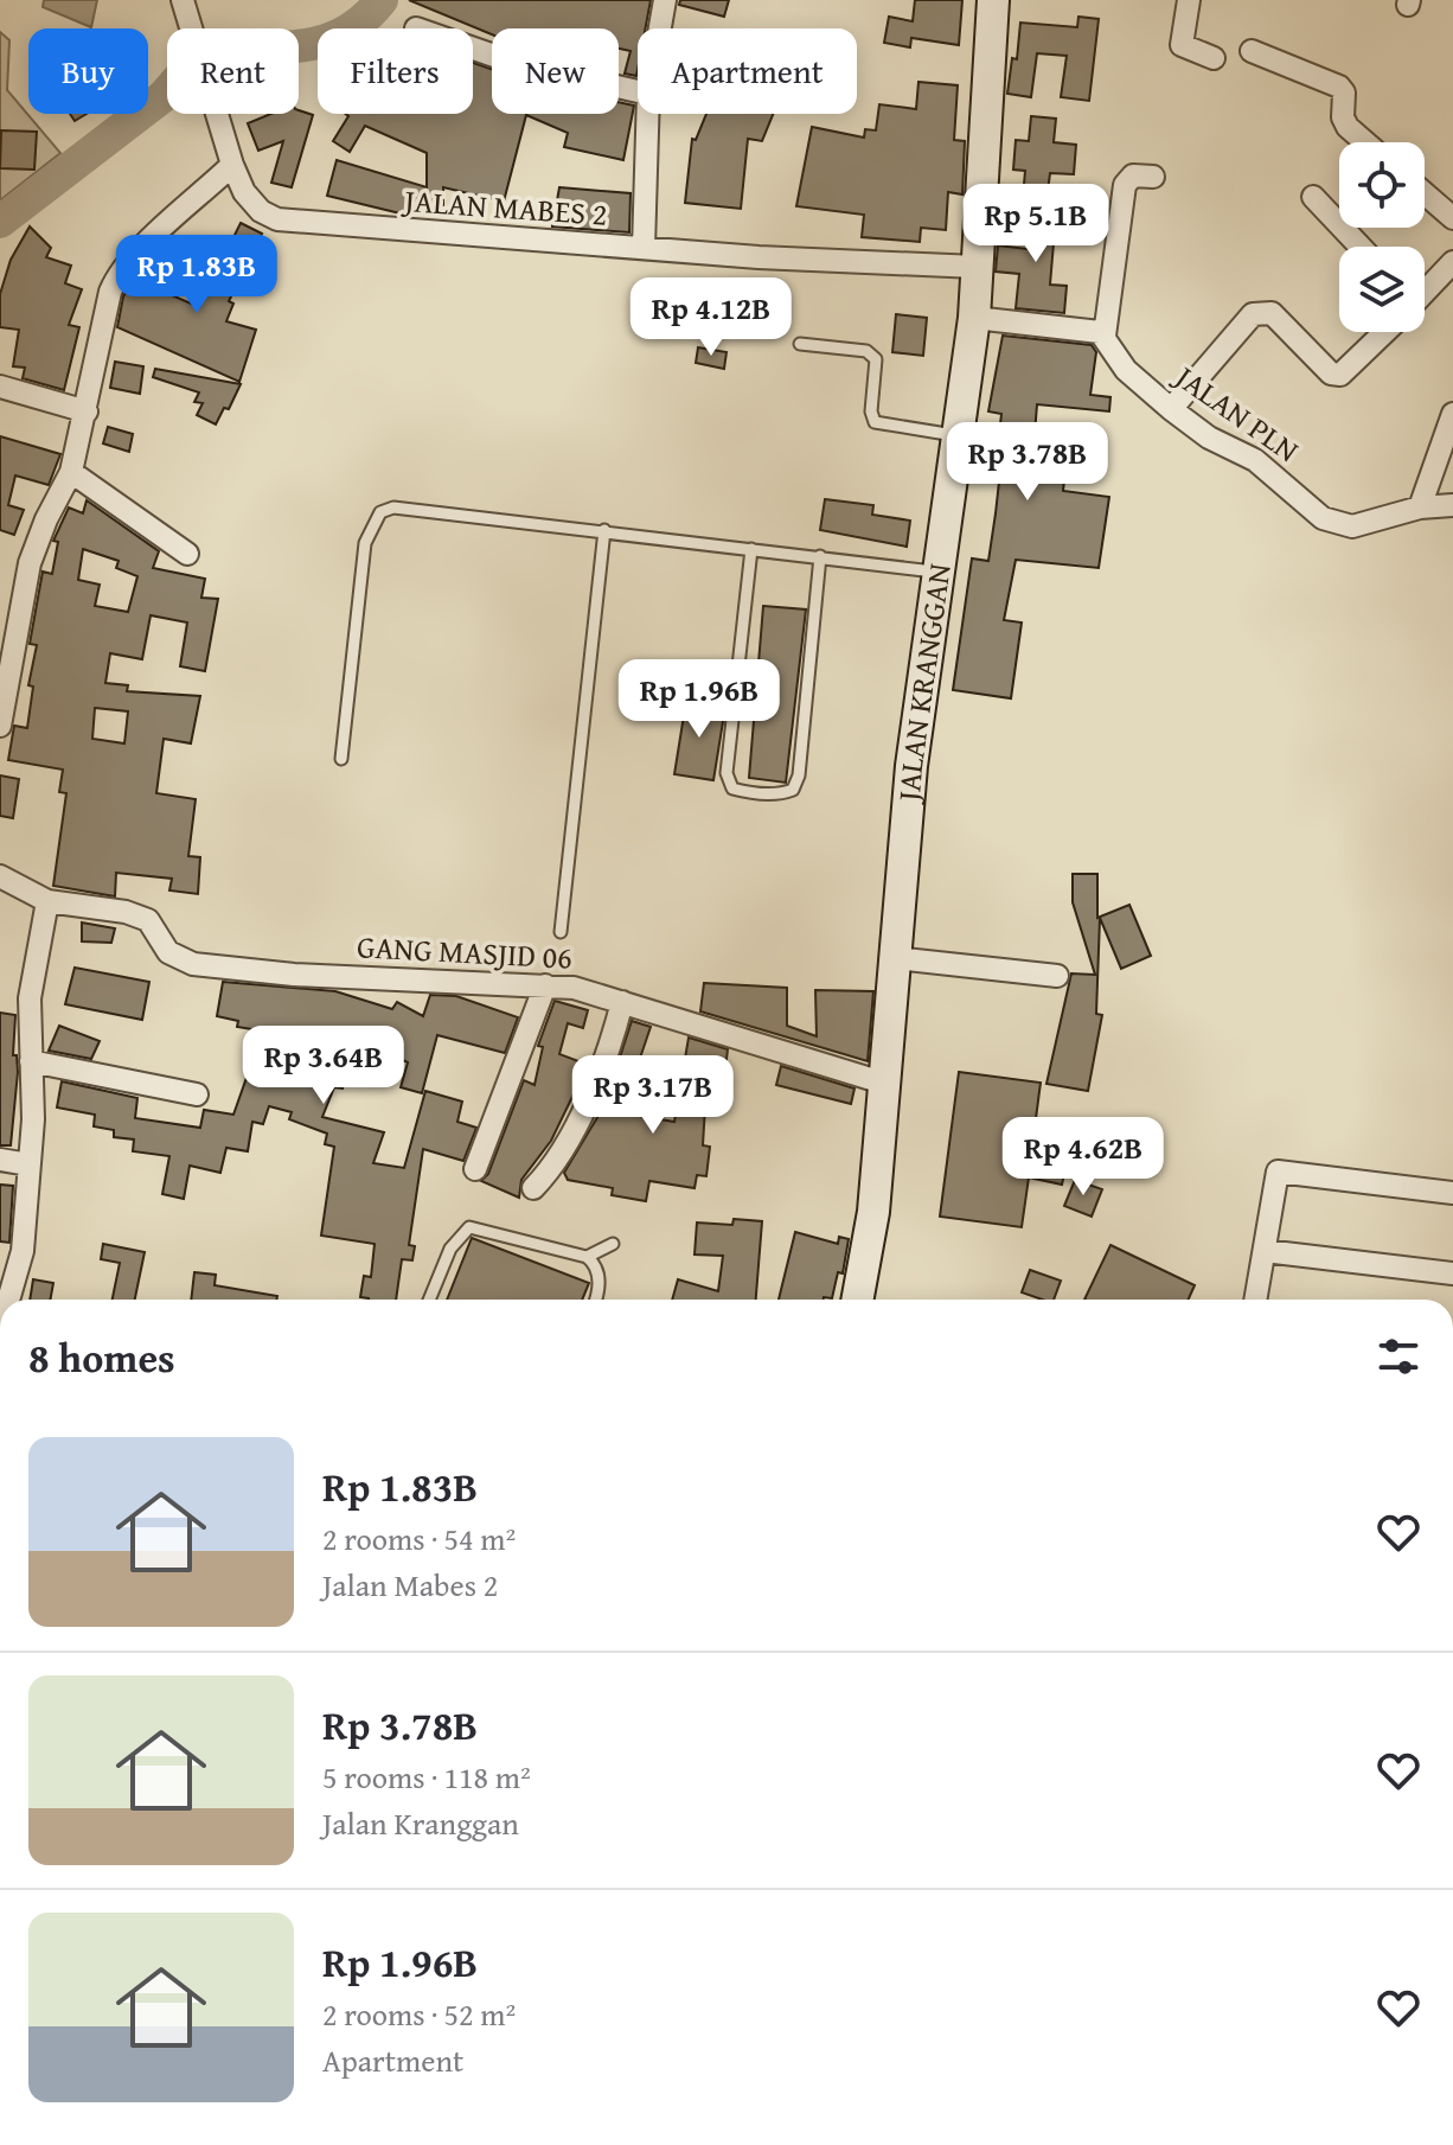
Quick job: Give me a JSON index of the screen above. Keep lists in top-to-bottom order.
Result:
{
  "streets": {
    "main road": ["JALAN KRANGGAN"],
    "street": ["JALAN MABES 2", "JALAN PLN", "GANG MASJID 06"]
  },
  "crossings": [
    ["JALAN MABES 2", "JALAN KRANGGAN"],
    ["JALAN KRANGGAN", "GANG MASJID 06"]
  ],
  "page": {
    "chip": [
      "Buy",
      "Rent",
      "Filters",
      "New",
      "Apartment"
    ],
    "price": [
      "Rp 5.1B",
      "Rp 1.83B",
      "Rp 4.12B",
      "Rp 3.78B",
      "Rp 1.96B",
      "Rp 3.64B",
      "Rp 3.17B",
      "Rp 4.62B"
    ],
    "heading": "8 homes",
    "list": [
      {
        "name": "Rp 1.83B",
        "note": "2 rooms · 54 m² · Jalan Mabes 2"
      },
      {
        "name": "Rp 3.78B",
        "note": "5 rooms · 118 m² · Jalan Kranggan"
      },
      {
        "name": "Rp 1.96B",
        "note": "2 rooms · 52 m² · Apartment"
      }
    ]
  }
}
